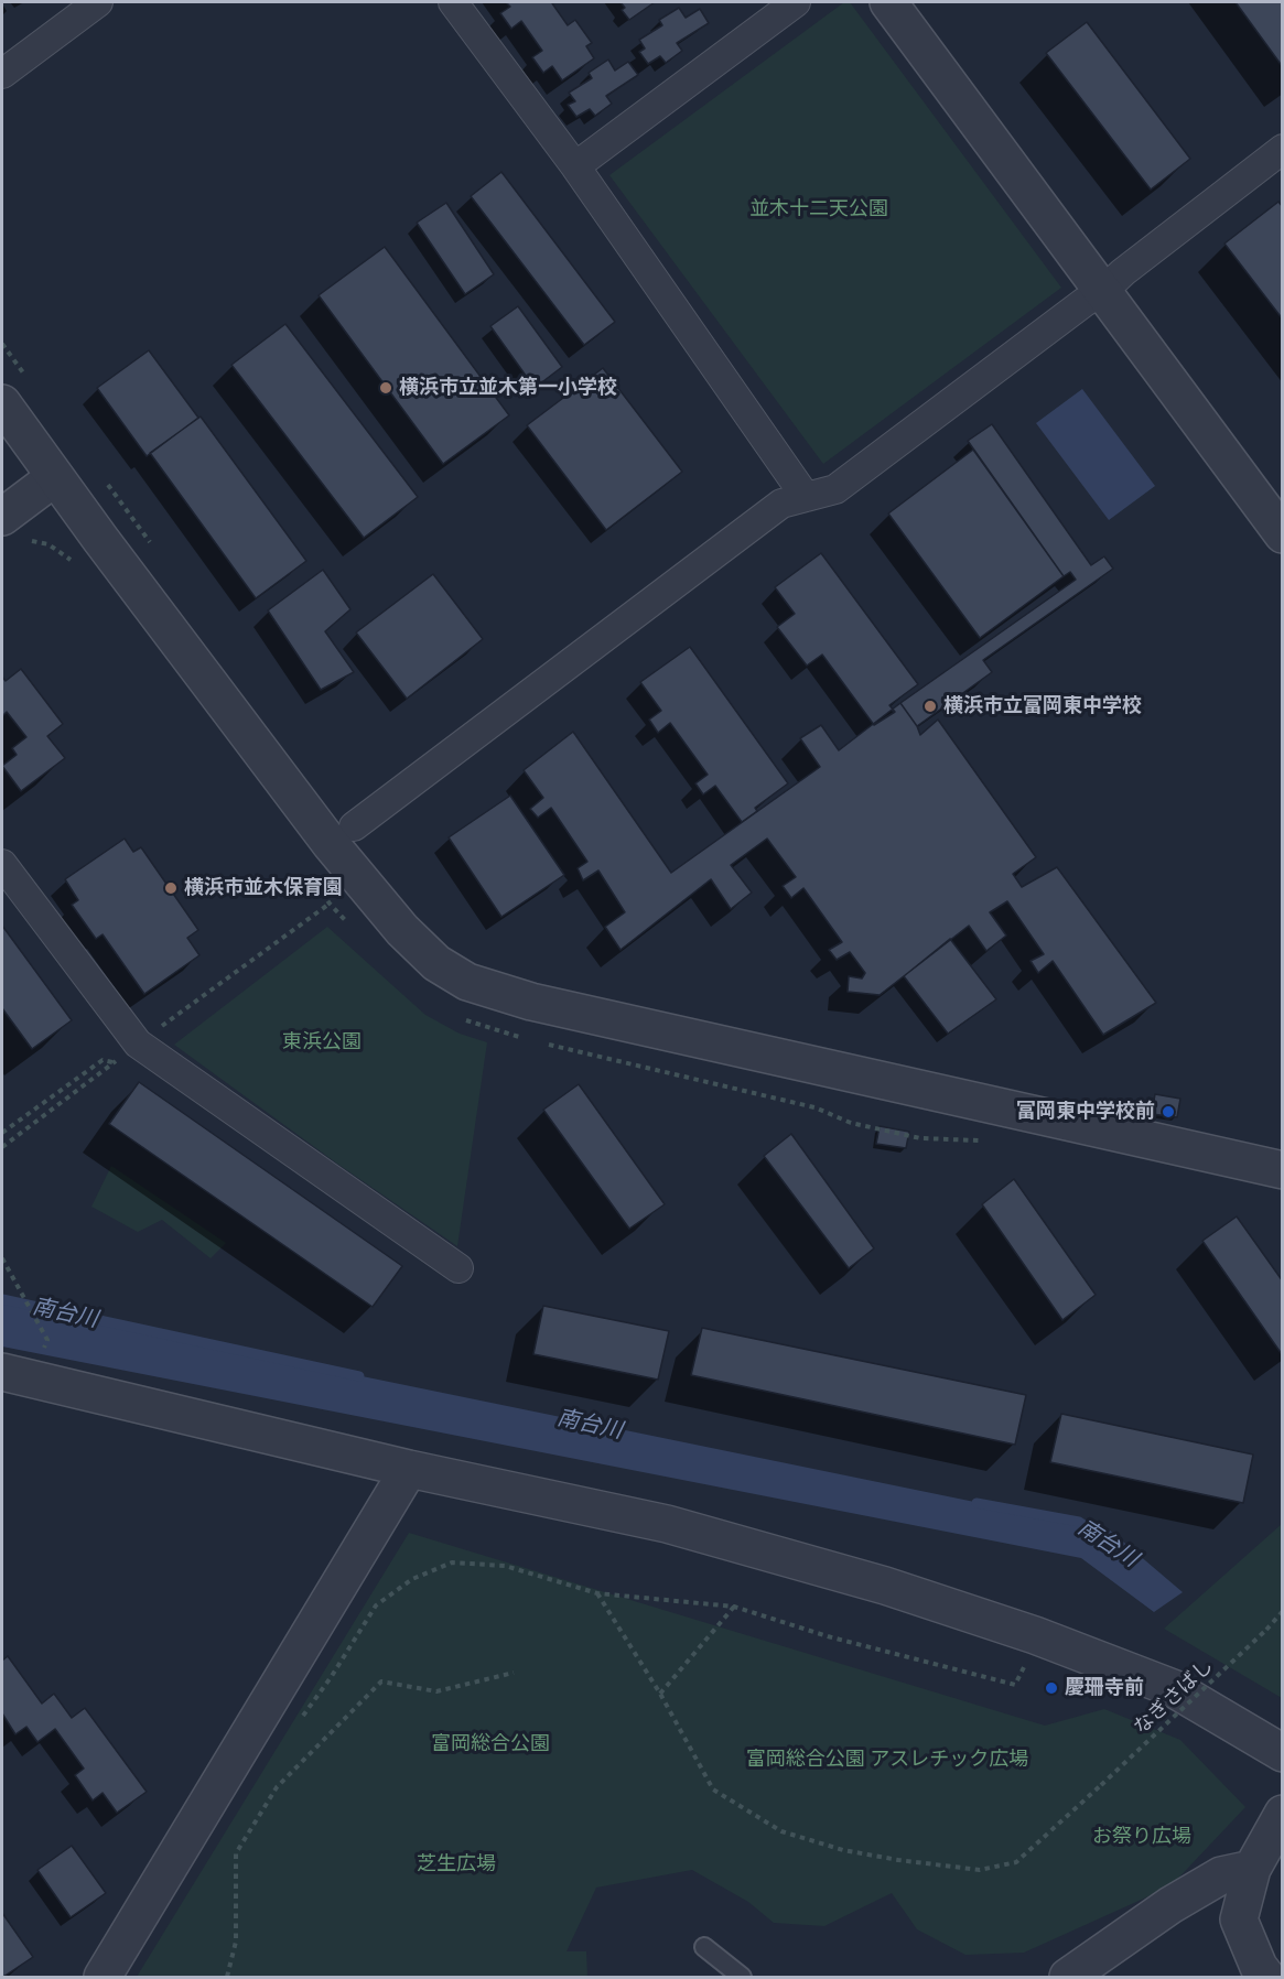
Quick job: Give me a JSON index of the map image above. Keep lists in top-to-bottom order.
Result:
{
  "streets": {
    "path": ["なぎさばし"]
  },
  "water": ["南台川"],
  "parks": [
    "並木十二天公園",
    "東浜公園",
    "富岡総合公園",
    "富岡総合公園 アスレチック広場",
    "お祭り広場",
    "芝生広場"
  ],
  "places": [
    "横浜市立並木第一小学校",
    "横浜市立富岡東中学校",
    "横浜市並木保育園",
    "富岡東中学校前",
    "慶珊寺前"
  ]
}
